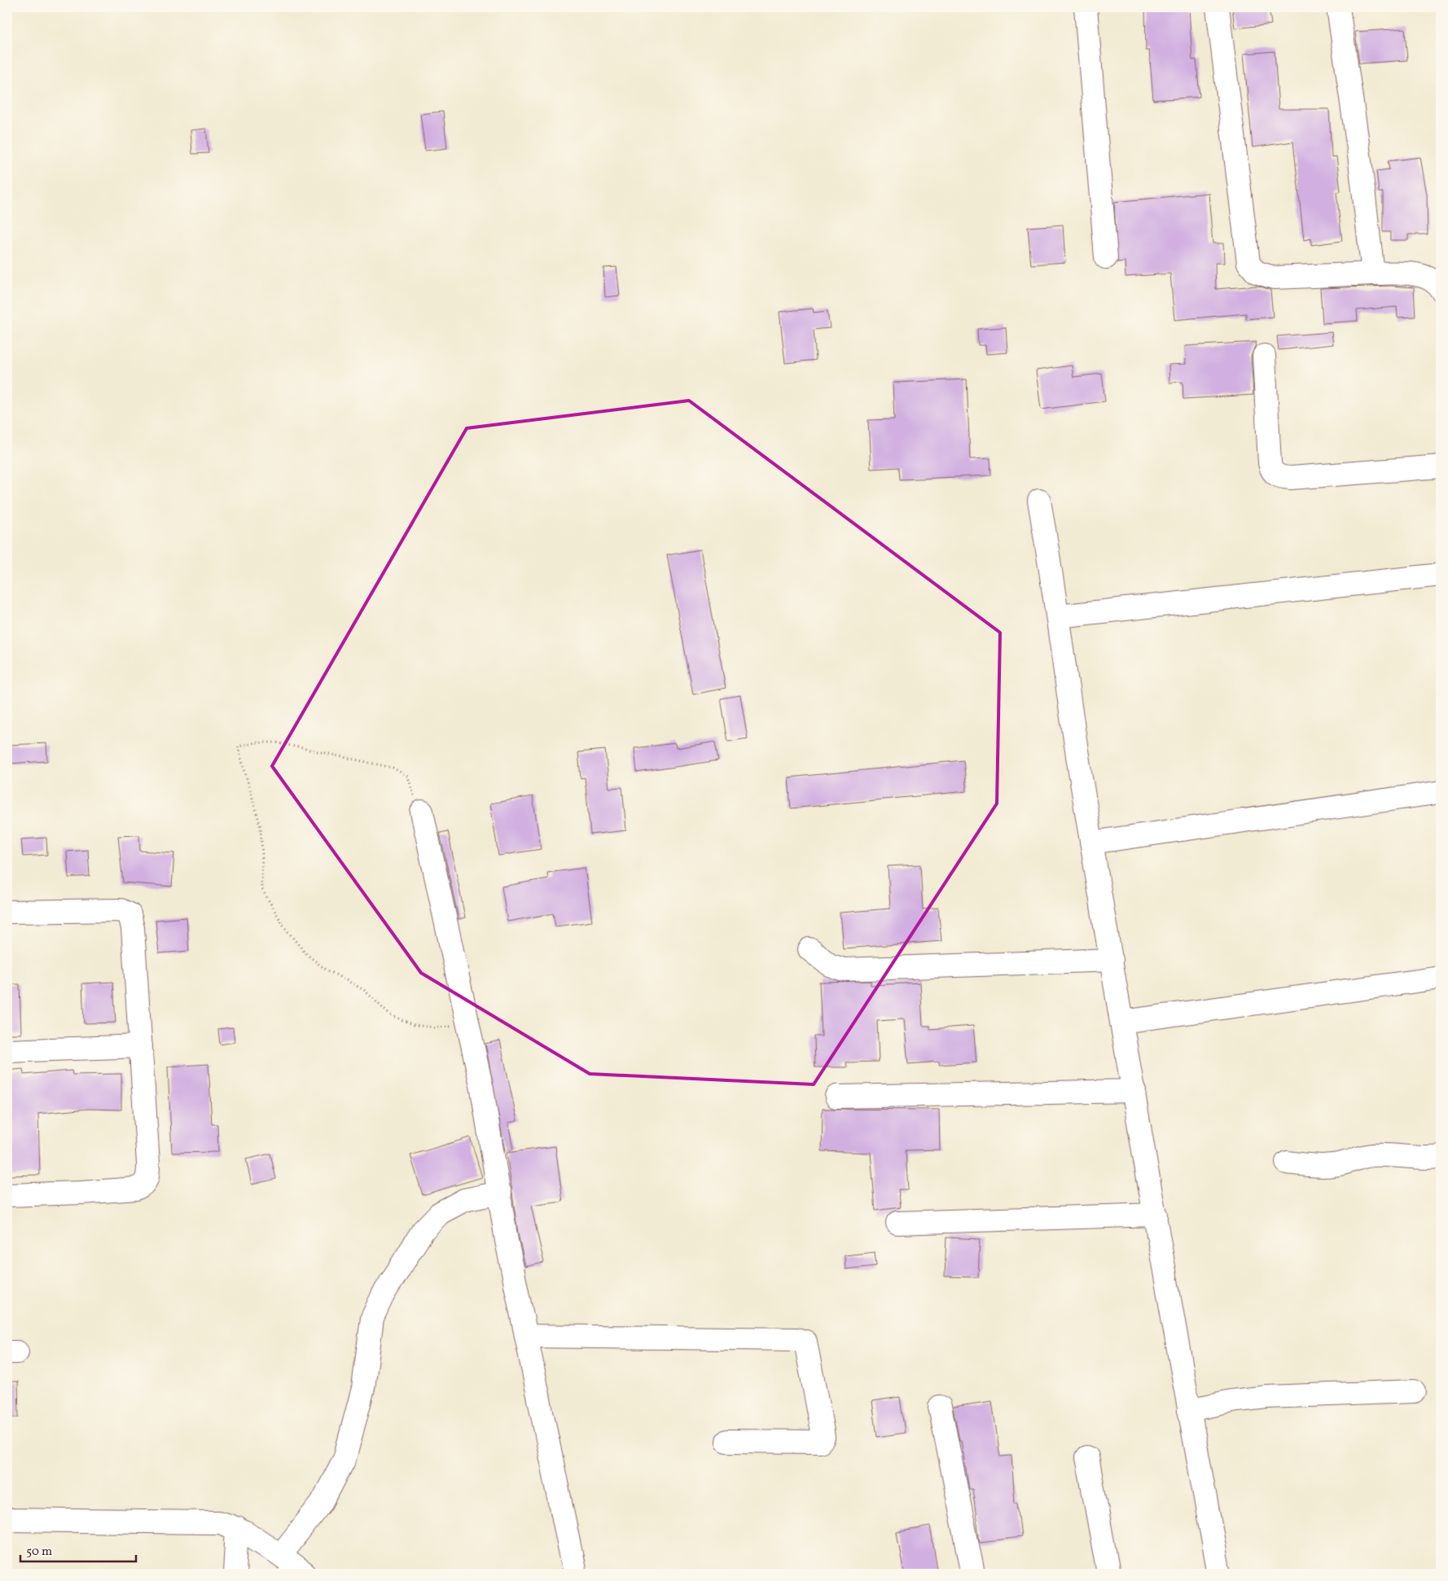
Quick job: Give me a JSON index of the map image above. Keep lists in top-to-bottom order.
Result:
{
  "scale_bar": "50 m"
}
